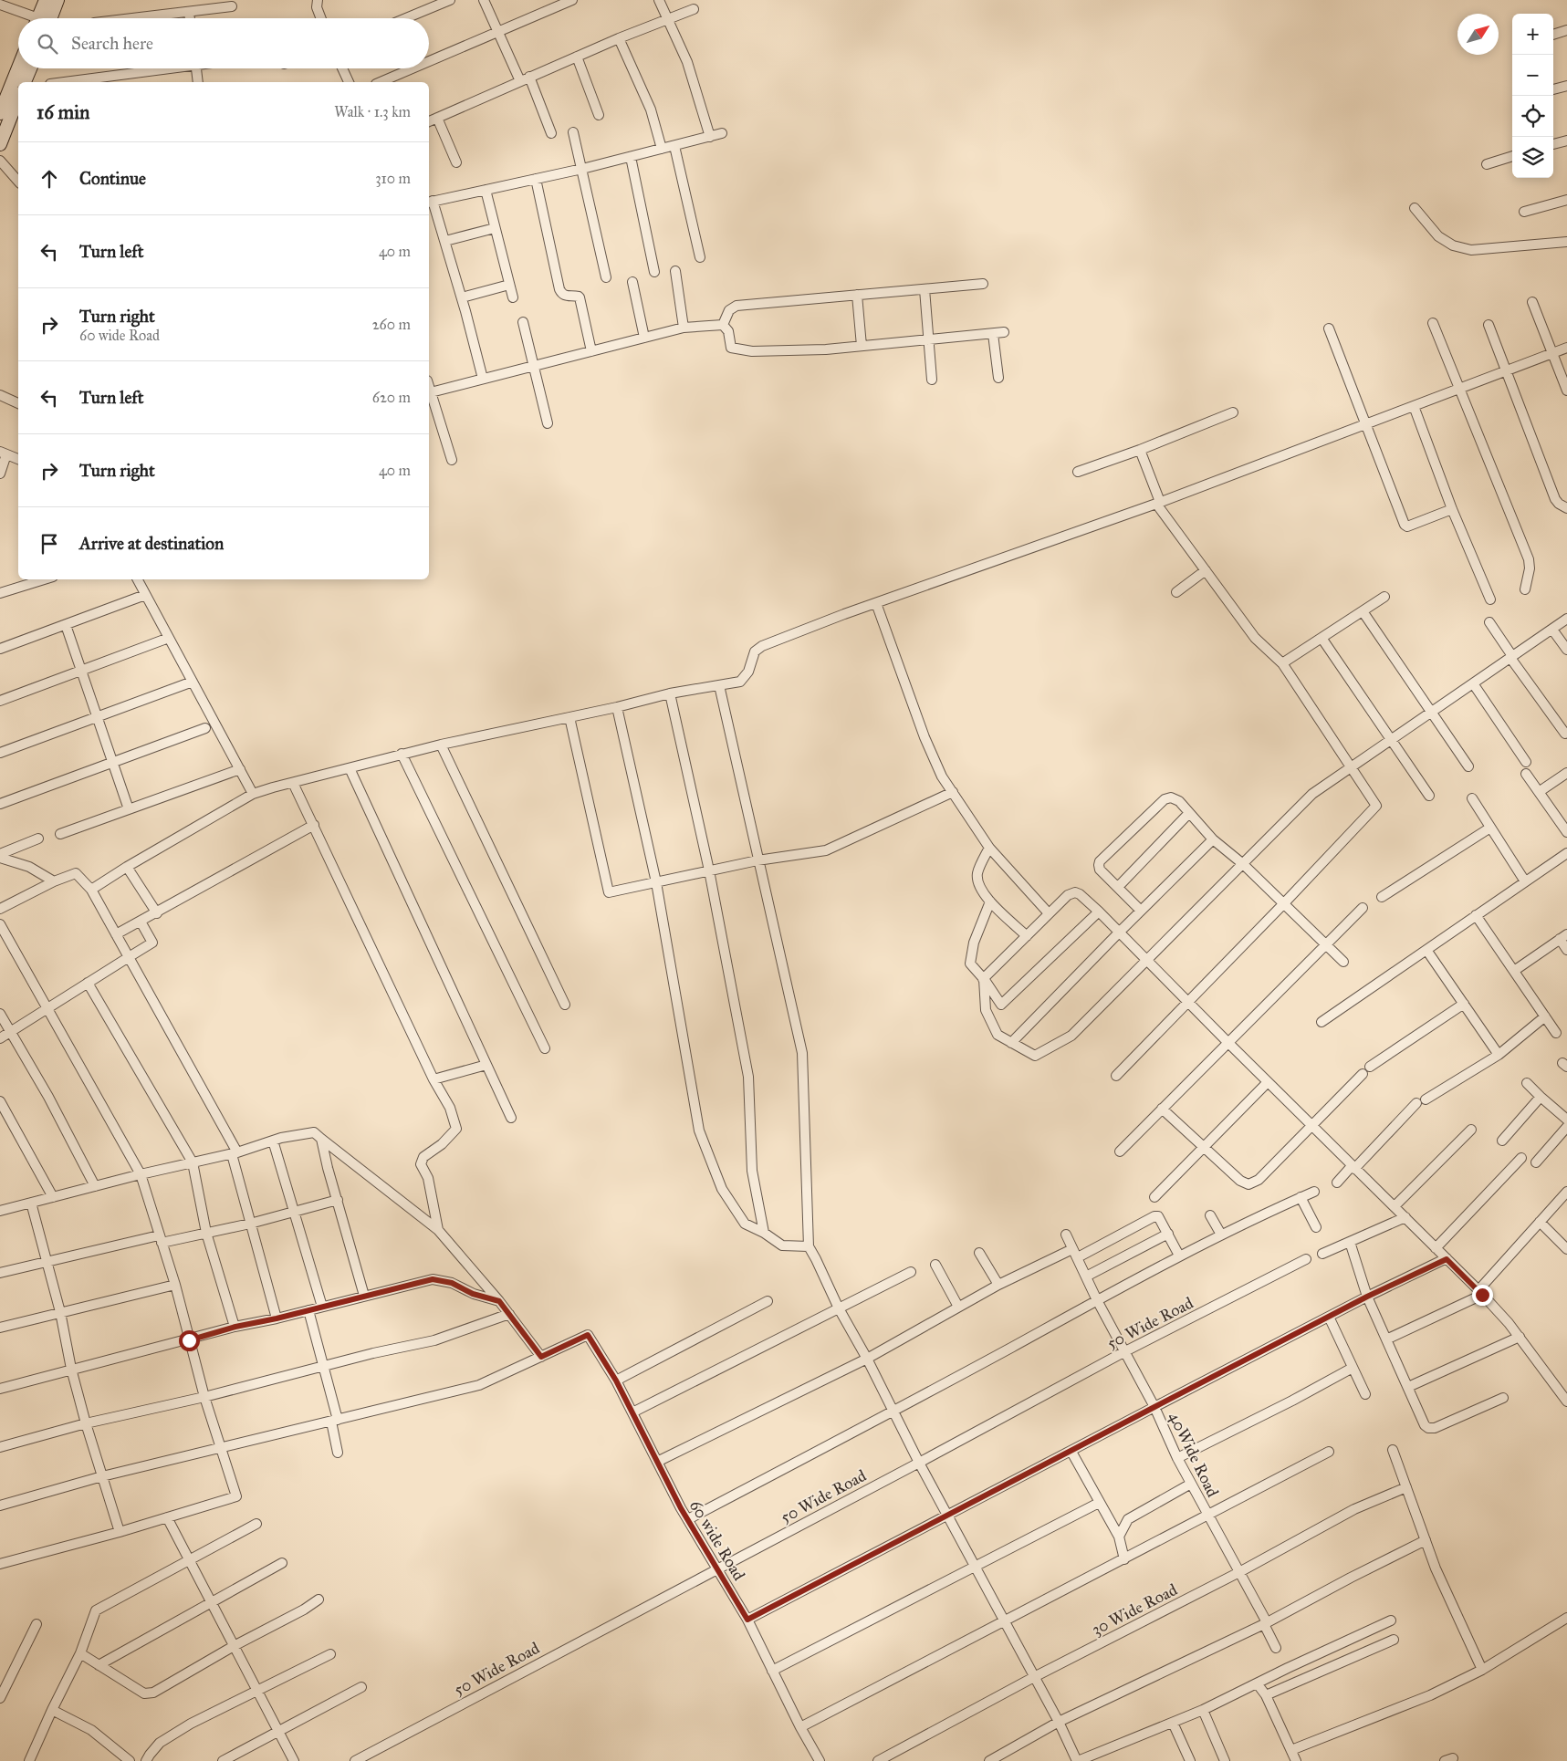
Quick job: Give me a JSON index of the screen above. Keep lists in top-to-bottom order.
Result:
{
  "streets": {
    "street": [
      "50 Wide Road",
      "40Wide Road",
      "60 wide Road",
      "30 Wide Road"
    ]
  },
  "crossings": [
    ["50 Wide Road", "40Wide Road"],
    ["50 Wide Road", "60 wide Road"],
    ["40Wide Road", "30 Wide Road"]
  ],
  "north": "top right",
  "page": {
    "map_buttons": ["+", "−"],
    "search": "Search here",
    "heading": ["16 min", "Walk · 1.3 km"],
    "list": [
      ["Continue", "310 m"],
      ["Turn left", "40 m"],
      ["Turn right", "60 wide Road", "260 m"],
      ["Turn left", "620 m"],
      ["Turn right", "40 m"],
      "Arrive at destination"
    ]
  }
}
